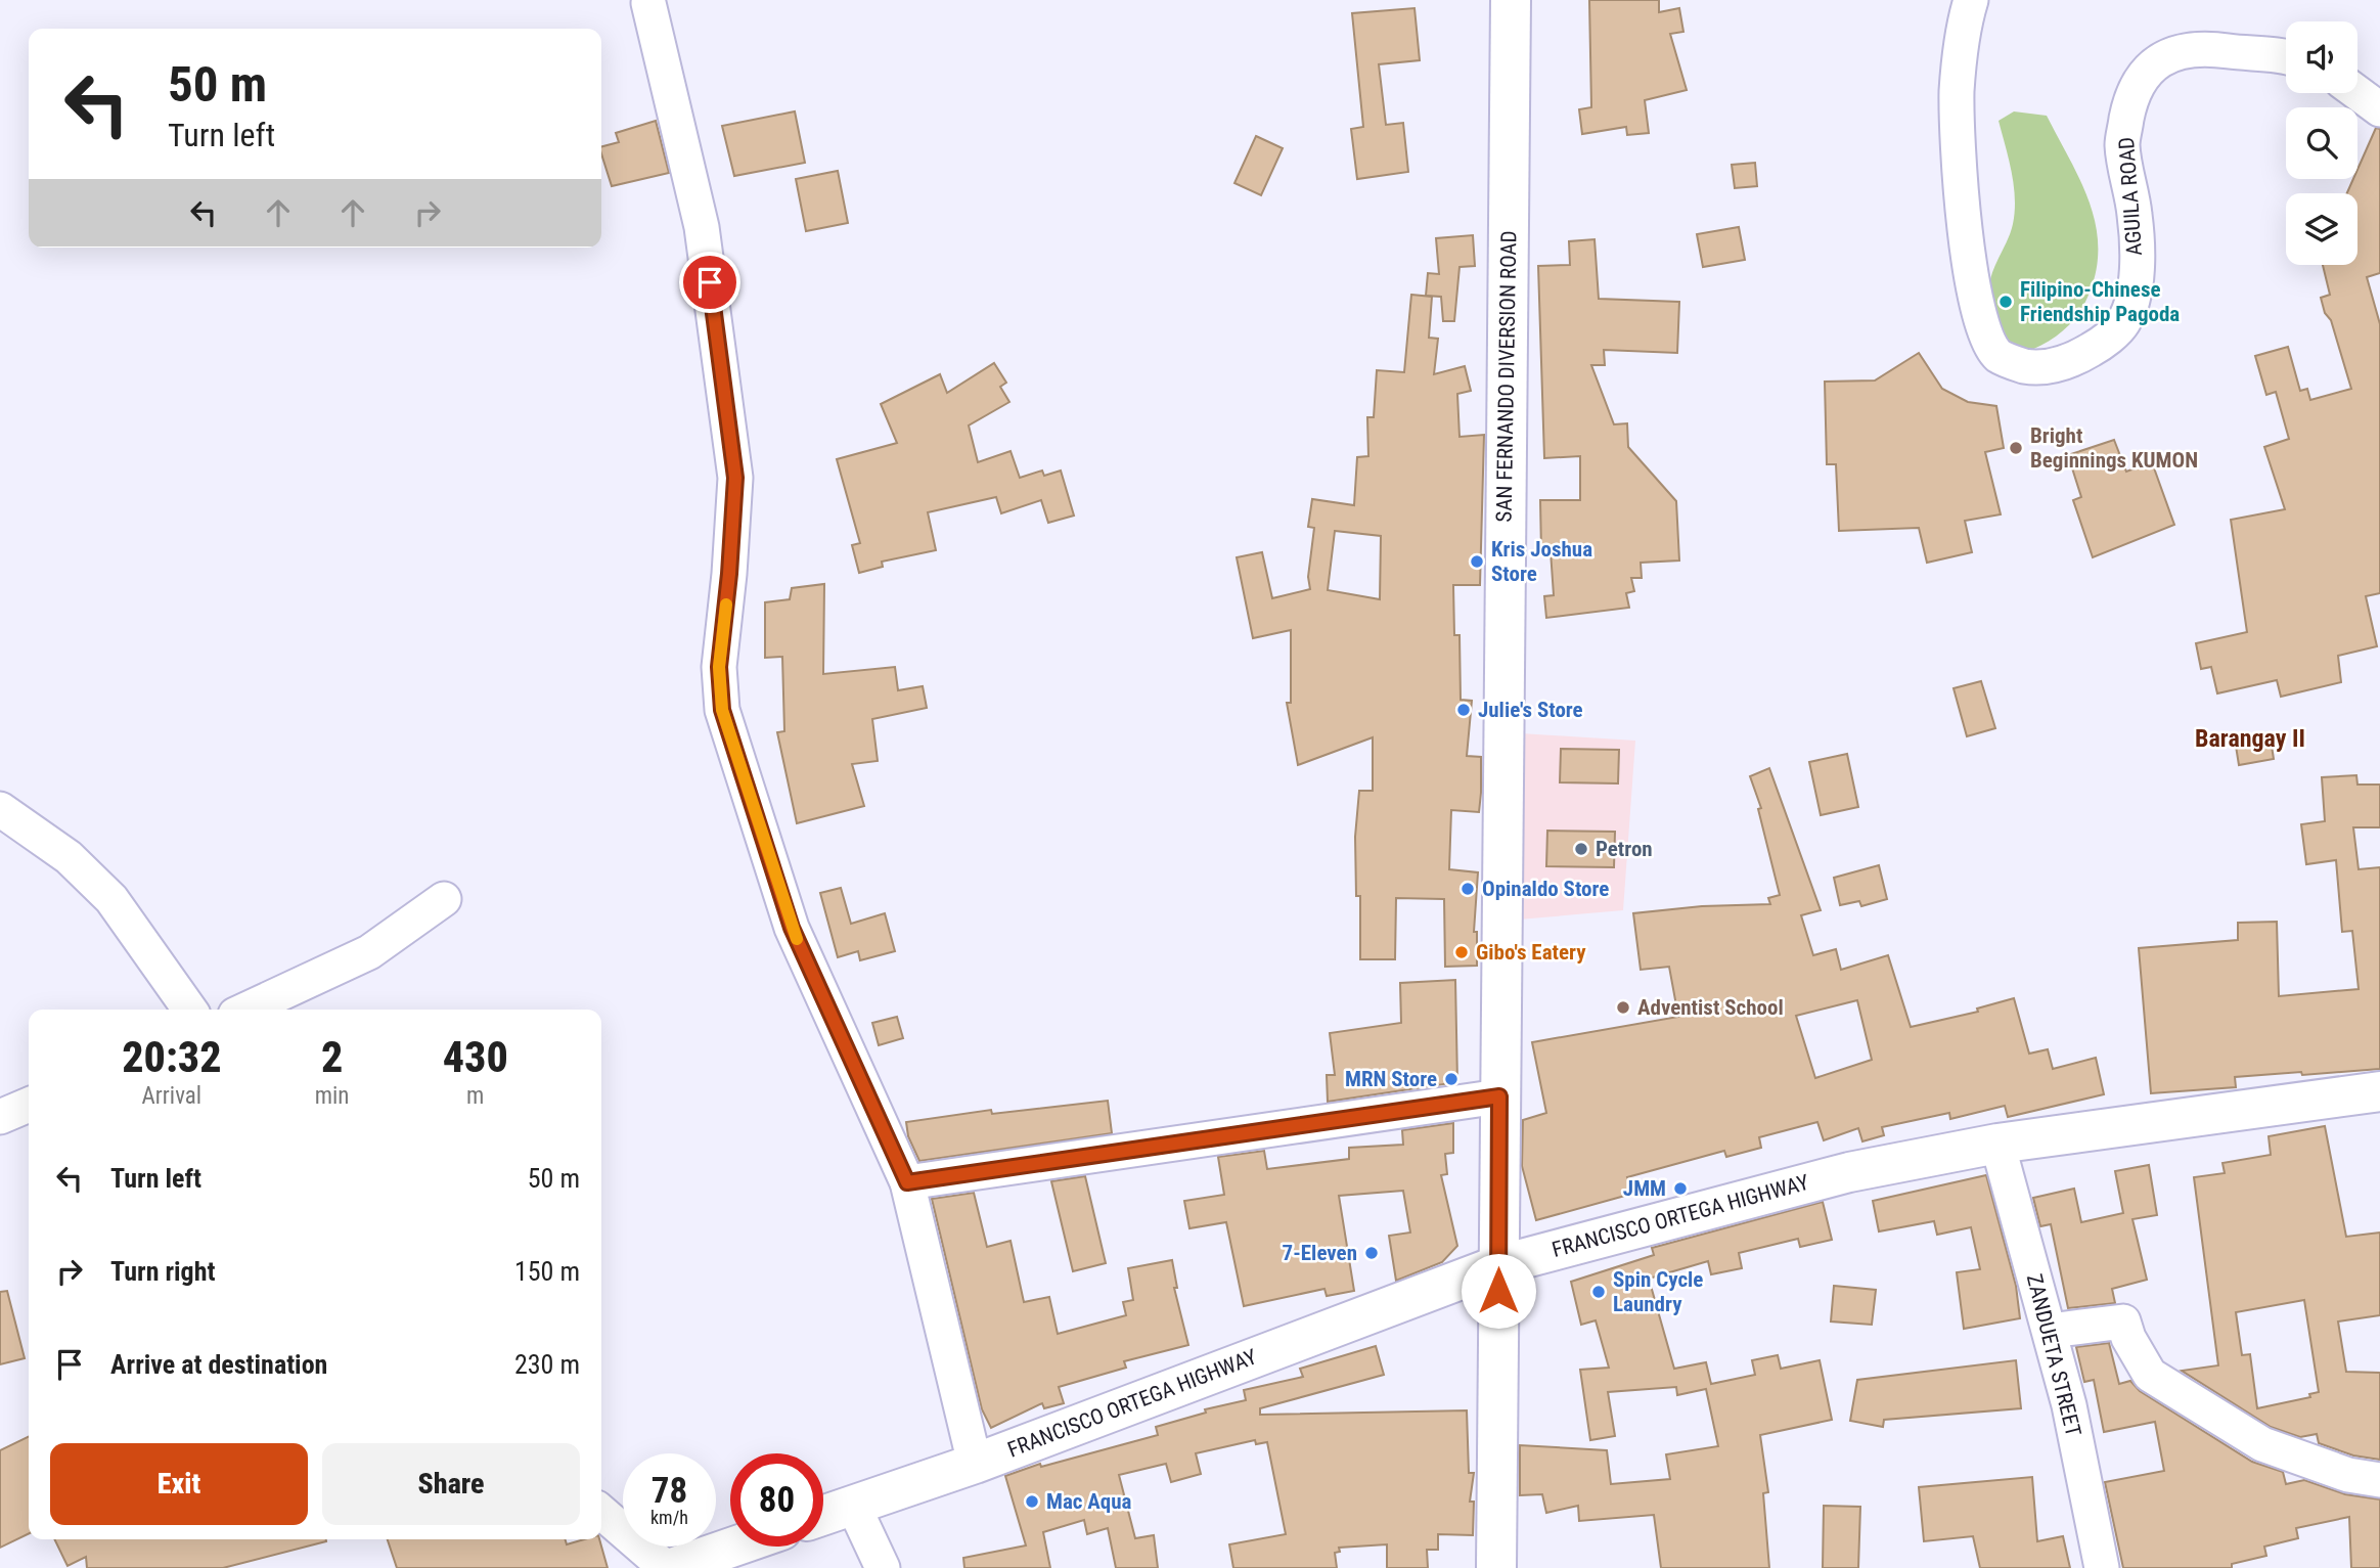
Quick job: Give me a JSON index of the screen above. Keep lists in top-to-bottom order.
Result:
{
  "streets": {
    "main road": ["SAN FERNANDO DIVERSION ROAD", "FRANCISCO ORTEGA HIGHWAY"],
    "street": ["AGUILA ROAD", "ZANDUETA STREET"]
  },
  "crossings": [
    ["SAN FERNANDO DIVERSION ROAD", "FRANCISCO ORTEGA HIGHWAY"],
    ["FRANCISCO ORTEGA HIGHWAY", "ZANDUETA STREET"]
  ],
  "districts": ["Barangay II"],
  "places": [
    "Filipino-Chinese Friendship Pagoda",
    "Bright Beginnings KUMON",
    "Kris Joshua Store",
    "Julie's Store",
    "Petron",
    "Opinaldo Store",
    "Gibo's Eatery",
    "Adventist School",
    "MRN Store",
    "JMM",
    "7-Eleven",
    "Spin Cycle Laundry",
    "Mac Aqua"
  ],
  "page": {
    "turn": ["50 m", "Turn left"],
    "eta": [
      "20:32",
      "Arrival",
      "2",
      "min",
      "430",
      "m"
    ],
    "list": [
      {
        "name": "Turn left",
        "value": "50 m"
      },
      {
        "name": "Turn right",
        "value": "150 m"
      },
      {
        "name": "Arrive at destination",
        "value": "230 m"
      }
    ],
    "buttons": ["Exit", "Share"],
    "speed": "78 km/h",
    "limit": "80"
  }
}
